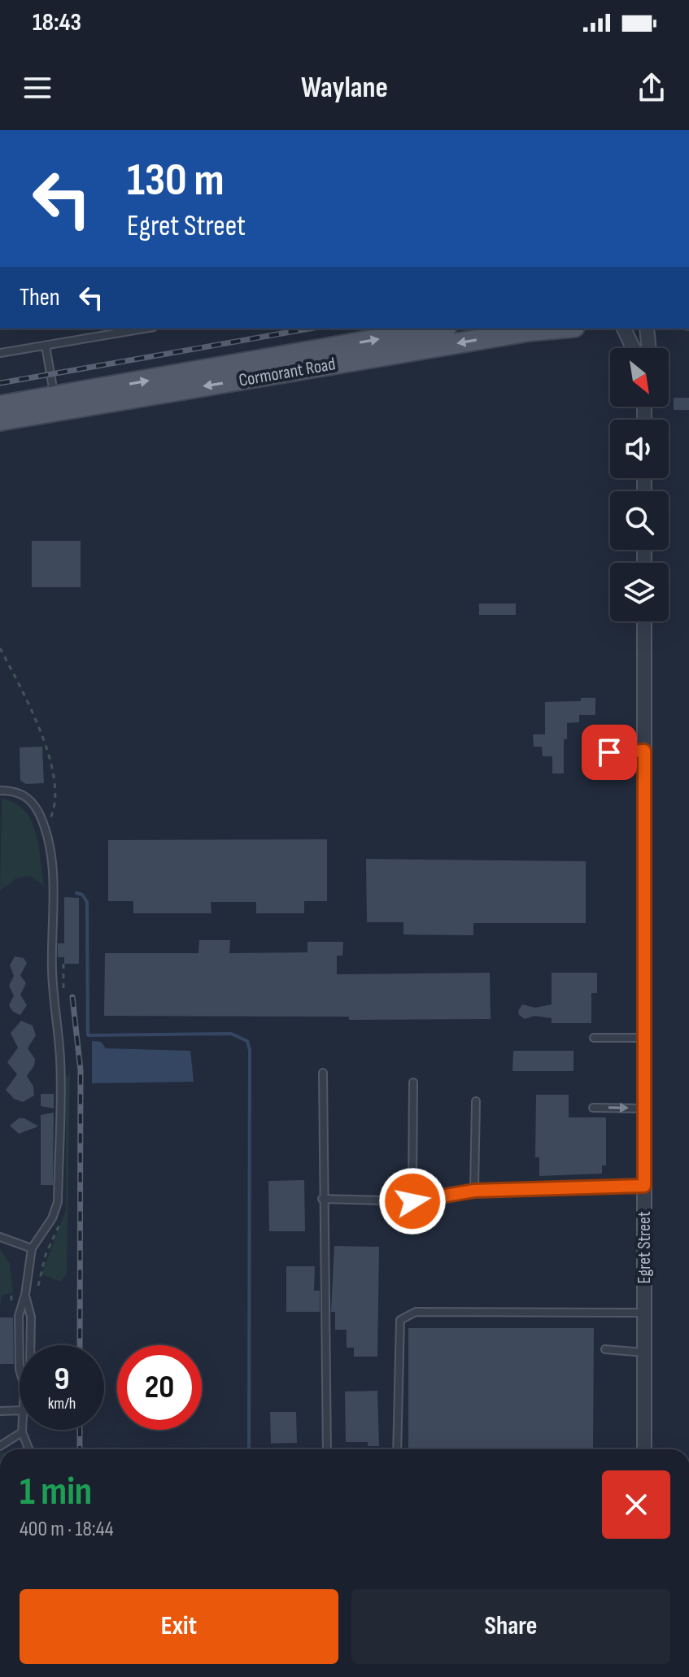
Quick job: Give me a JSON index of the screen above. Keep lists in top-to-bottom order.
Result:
{
  "streets": {
    "main road": ["Cormorant Road"],
    "street": ["Egret Street"]
  },
  "north": "bottom right",
  "page": {
    "status": "18:43",
    "header": "Waylane",
    "turn": ["130 m", "Egret Street"],
    "then": "Then",
    "speed": "9 km/h",
    "limit": "20",
    "heading": ["1 min", "400 m · 18:44"],
    "buttons": ["Exit", "Share"]
  }
}
